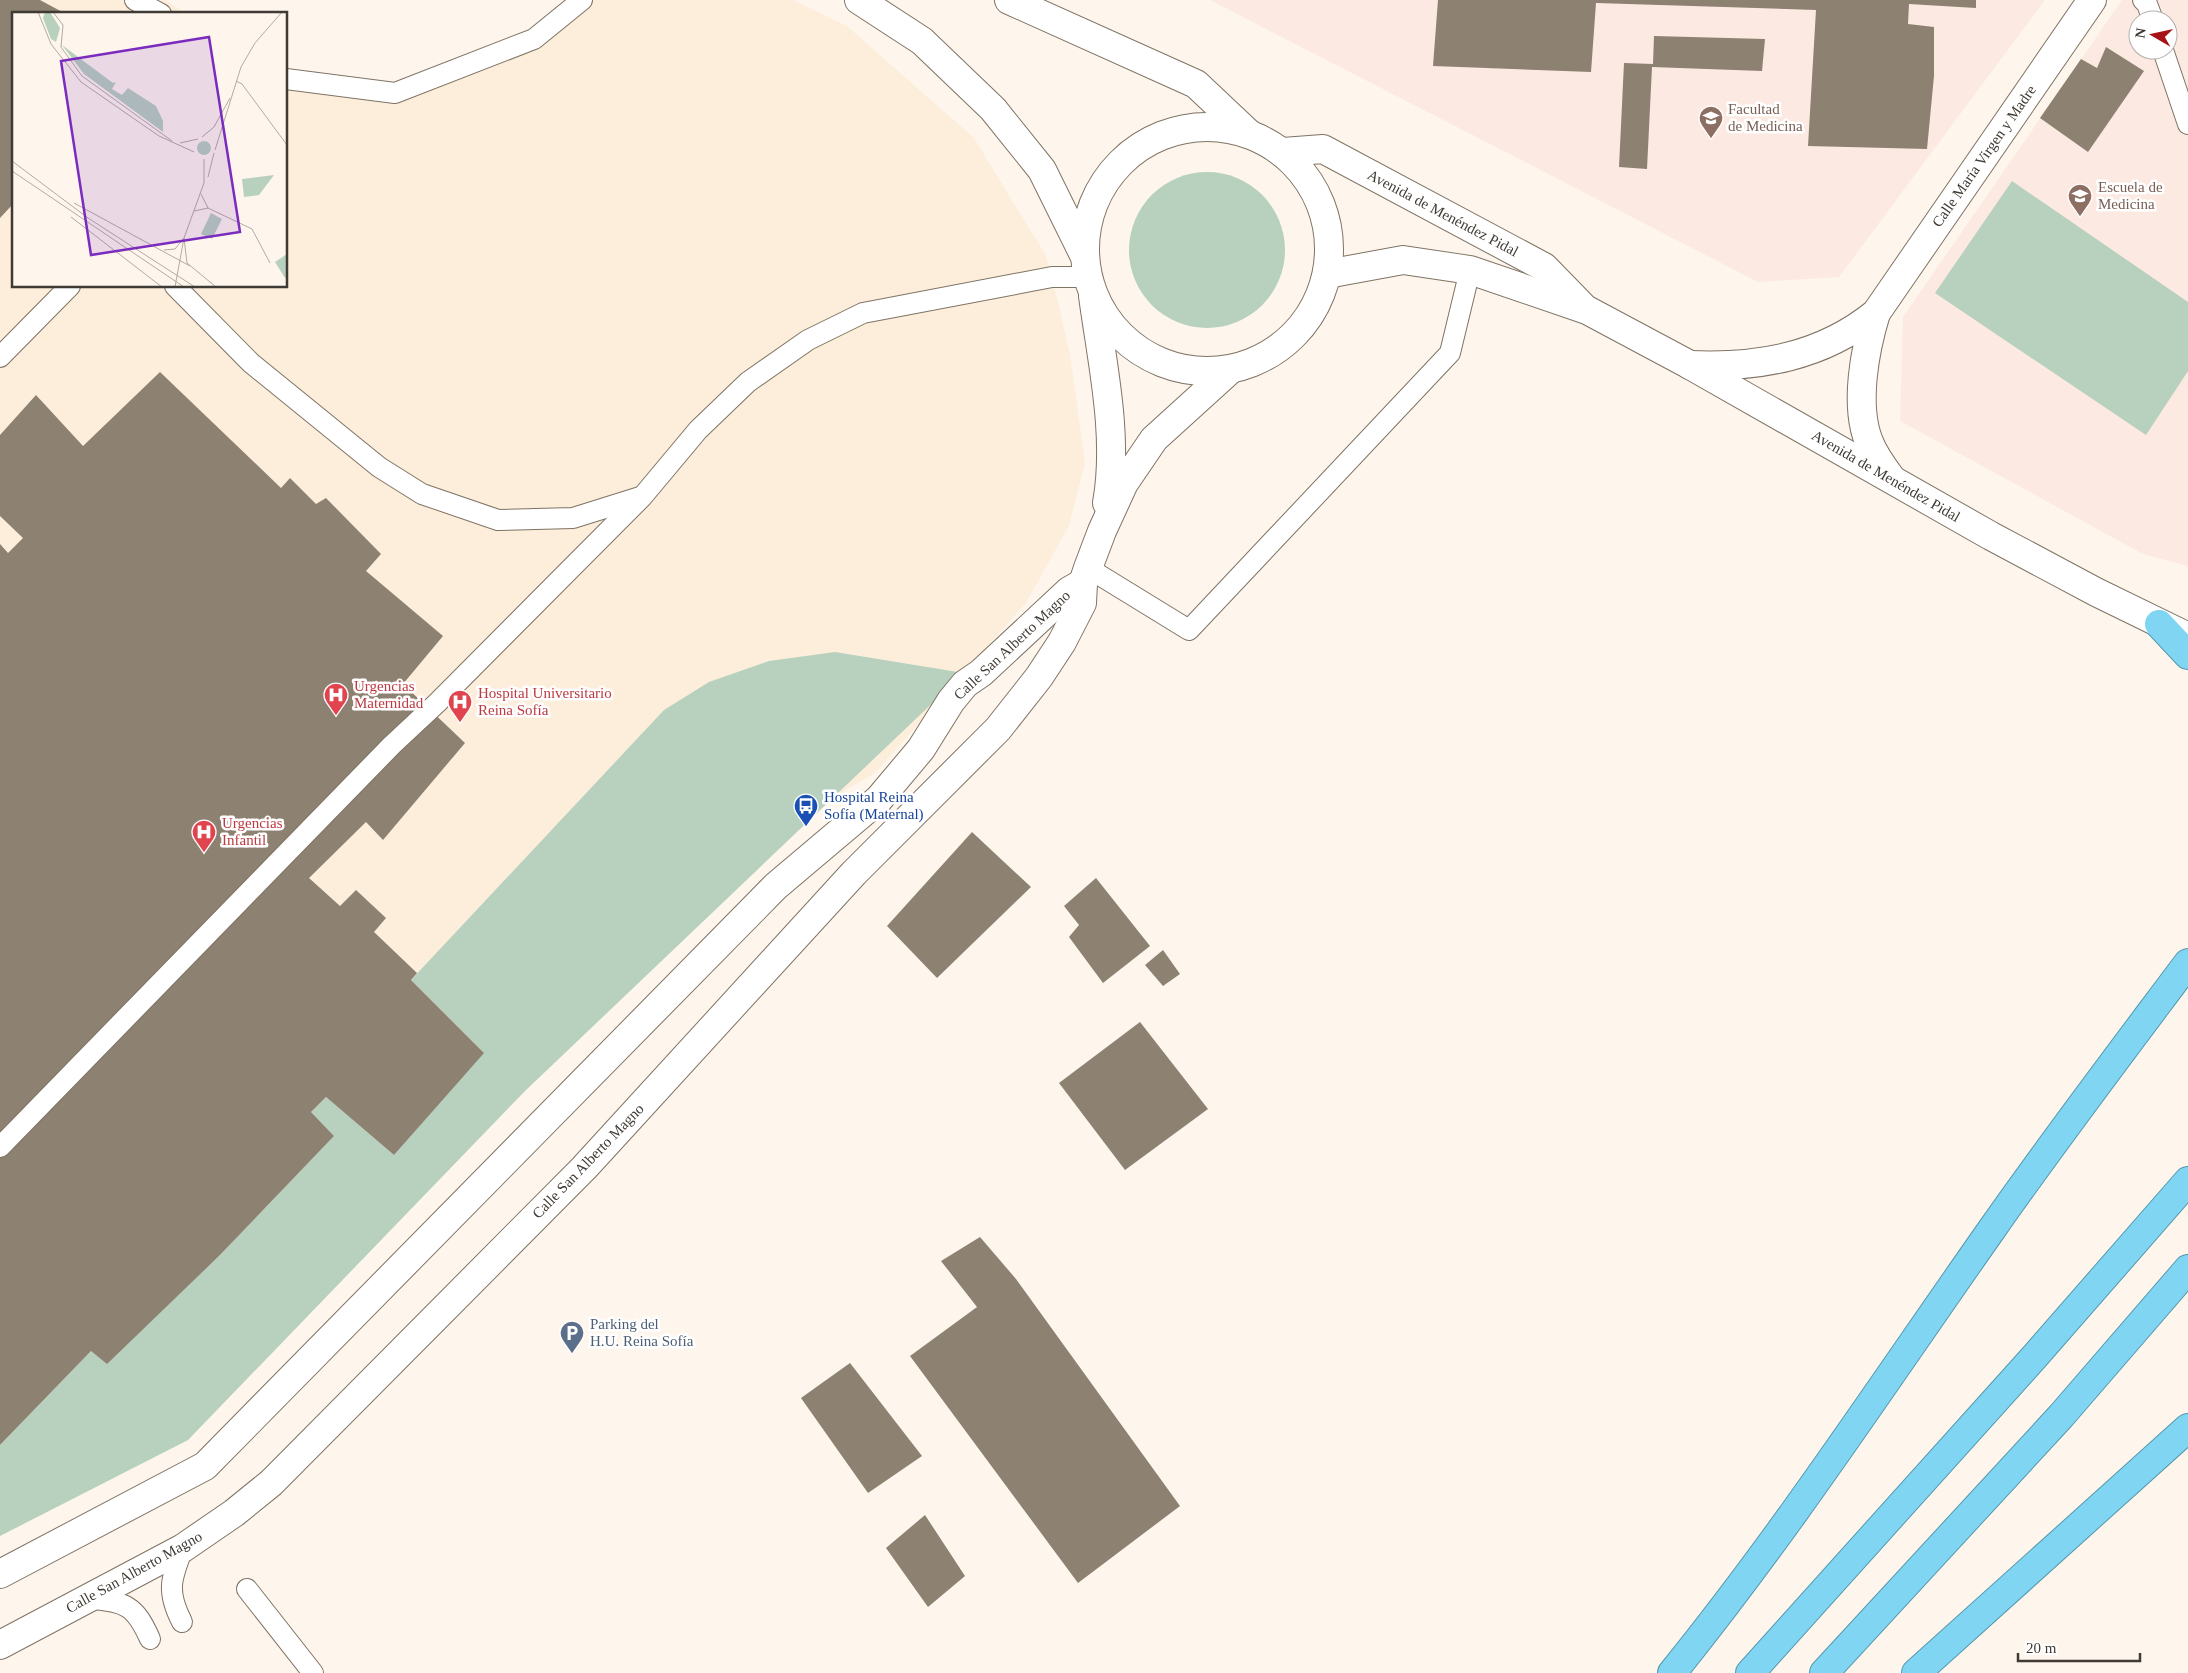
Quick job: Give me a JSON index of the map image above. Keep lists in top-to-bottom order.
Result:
{
  "streets": {
    "street": ["Calle María Virgen y Madre", "Avenida de Menéndez Pidal", "Calle San Alberto Magno"]
  },
  "crossings": [
    ["Calle María Virgen y Madre", "Avenida de Menéndez Pidal"]
  ],
  "places": {
    "school or university": ["Facultad de Medicina", "Escuela de Medicina"],
    "hospital": ["Urgencias Maternidad", "Hospital Universitario Reina Sofía", "Urgencias Infantil"],
    "bus stop": ["Hospital Reina Sofía (Maternal)"],
    "parking": ["Parking del H.U. Reina Sofía"]
  },
  "scale_bar": "20 m",
  "north": "left"
}
